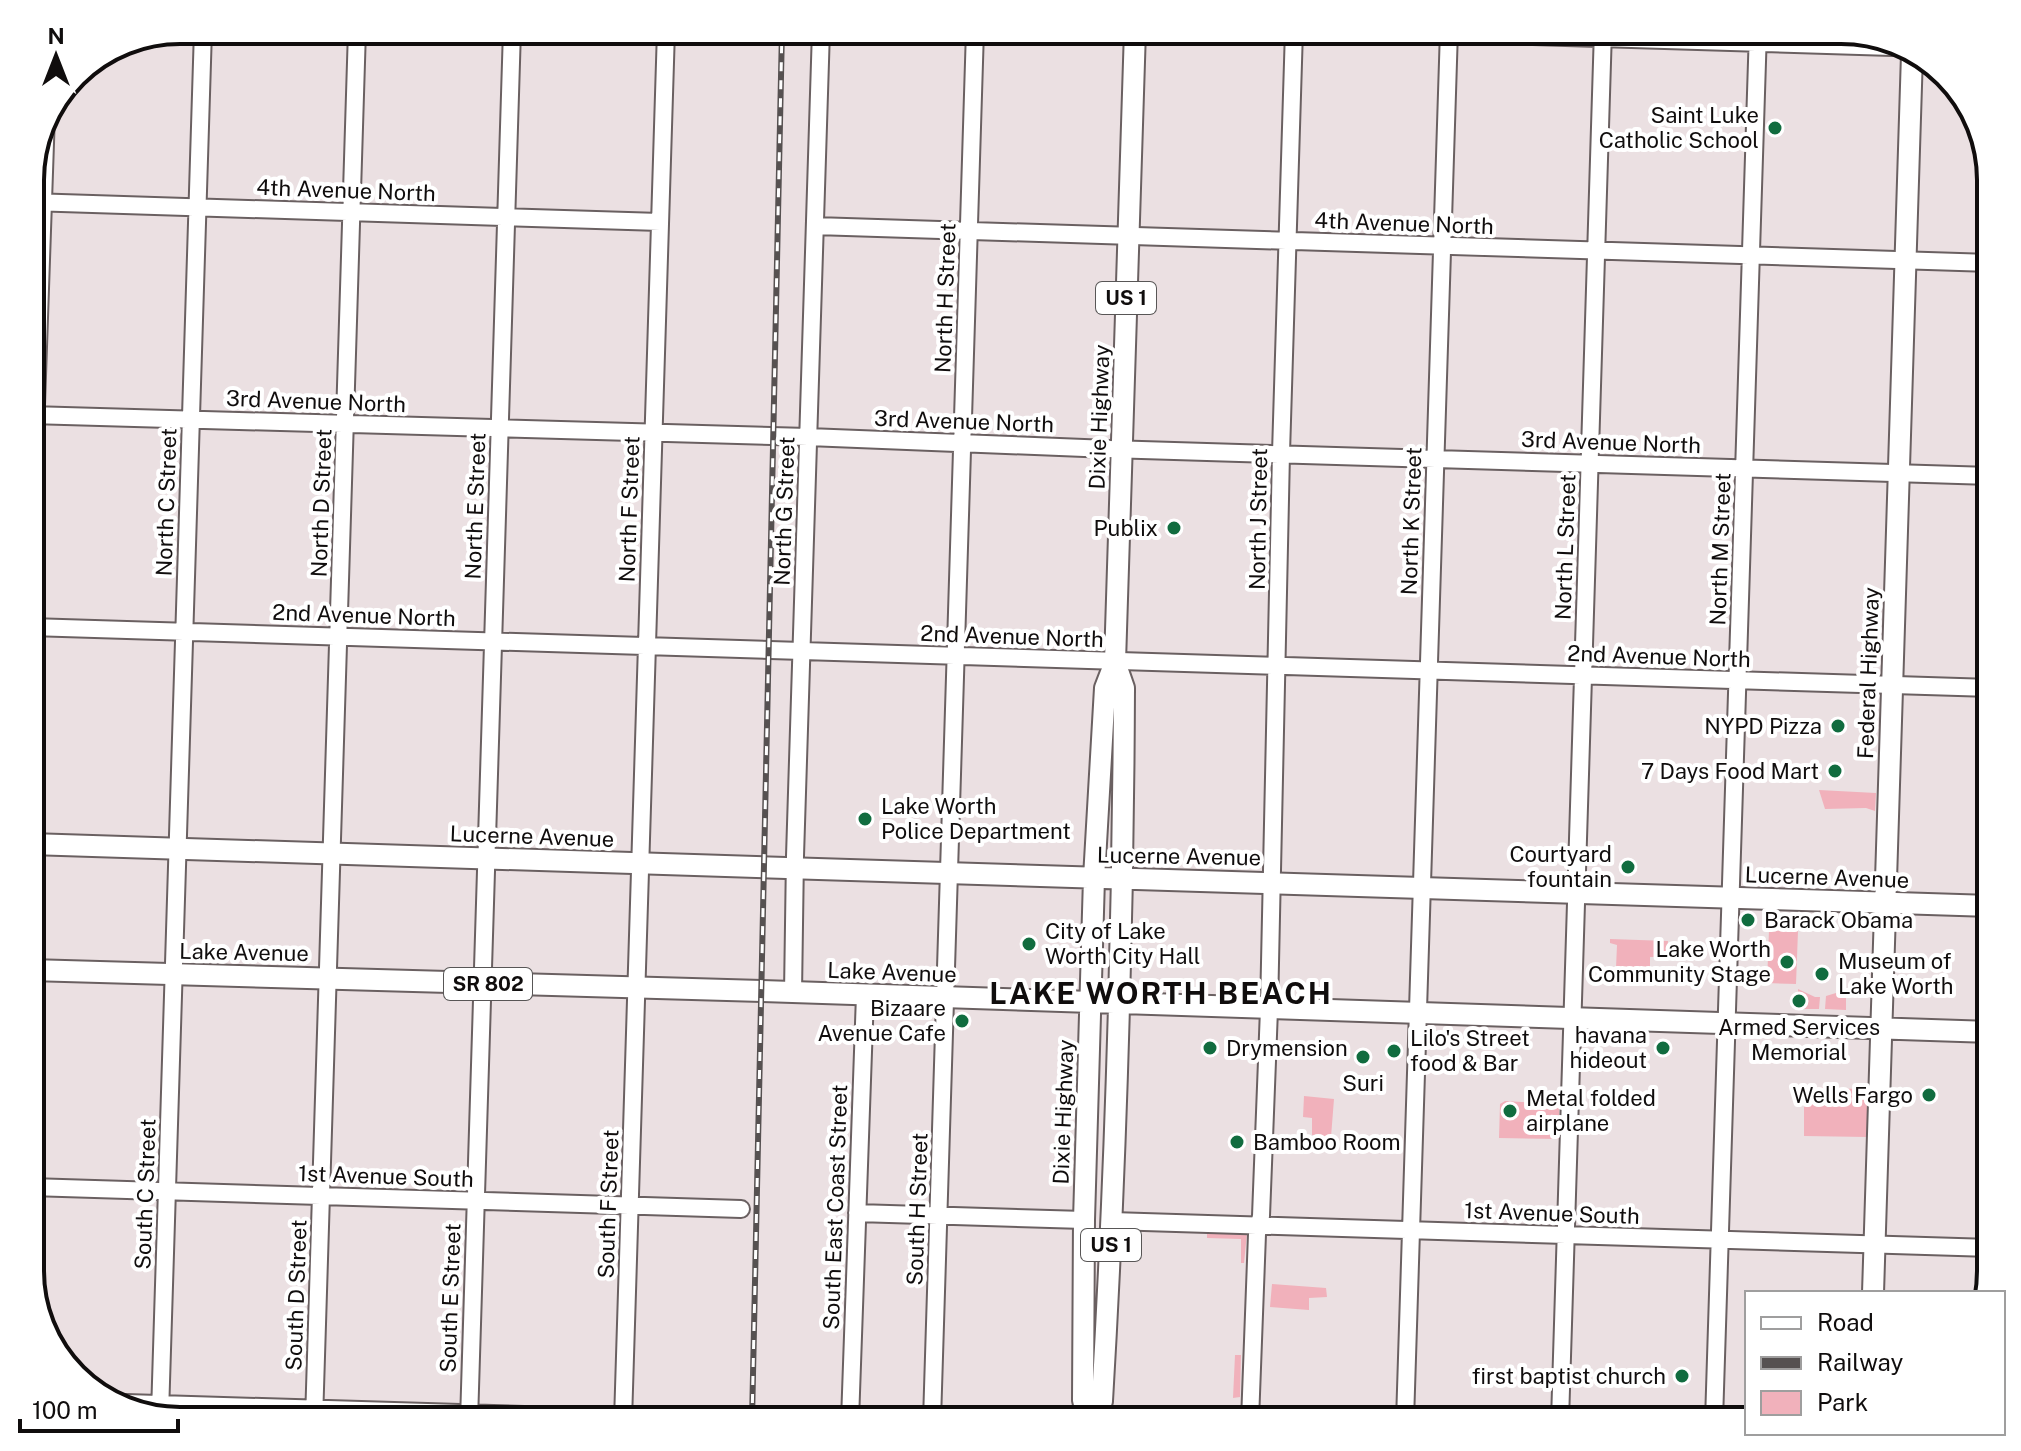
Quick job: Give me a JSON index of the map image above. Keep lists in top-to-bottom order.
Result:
{
  "streets": {
    "main road": [
      "US 1",
      "Dixie Highway",
      "Federal Highway",
      "Lucerne Avenue",
      "Lake Avenue",
      "SR 802"
    ],
    "street": [
      "4th Avenue North",
      "North H Street",
      "3rd Avenue North",
      "North C Street",
      "North D Street",
      "North E Street",
      "North F Street",
      "North G Street",
      "North J Street",
      "North K Street",
      "North L Street",
      "North M Street",
      "2nd Avenue North",
      "1st Avenue South",
      "South C Street",
      "South F Street",
      "South East Coast Street",
      "South H Street",
      "South D Street",
      "South E Street"
    ]
  },
  "crossings": [
    ["4th Avenue North", "North H Street"],
    ["4th Avenue North", "Dixie Highway"],
    ["4th Avenue North", "North C Street"],
    ["4th Avenue North", "North D Street"],
    ["4th Avenue North", "North E Street"],
    ["4th Avenue North", "North F Street"],
    ["4th Avenue North", "North G Street"],
    ["4th Avenue North", "North J Street"],
    ["4th Avenue North", "North K Street"],
    ["4th Avenue North", "North L Street"],
    ["4th Avenue North", "North M Street"],
    ["4th Avenue North", "Federal Highway"],
    ["North H Street", "3rd Avenue North"],
    ["North H Street", "2nd Avenue North"],
    ["North H Street", "Lucerne Avenue"],
    ["North H Street", "Lake Avenue"],
    ["North H Street", "South H Street"],
    ["3rd Avenue North", "Dixie Highway"],
    ["3rd Avenue North", "North C Street"],
    ["3rd Avenue North", "North D Street"],
    ["3rd Avenue North", "North E Street"],
    ["3rd Avenue North", "North F Street"],
    ["3rd Avenue North", "North G Street"],
    ["3rd Avenue North", "North J Street"],
    ["3rd Avenue North", "North K Street"],
    ["3rd Avenue North", "North L Street"],
    ["3rd Avenue North", "North M Street"],
    ["3rd Avenue North", "Federal Highway"],
    ["Dixie Highway", "2nd Avenue North"],
    ["Dixie Highway", "Lucerne Avenue"],
    ["Dixie Highway", "Lake Avenue"],
    ["Dixie Highway", "1st Avenue South"],
    ["North C Street", "2nd Avenue North"],
    ["North C Street", "Lucerne Avenue"],
    ["North C Street", "Lake Avenue"],
    ["North C Street", "South C Street"],
    ["North D Street", "2nd Avenue North"],
    ["North D Street", "Lucerne Avenue"],
    ["North D Street", "Lake Avenue"],
    ["North D Street", "South D Street"],
    ["North E Street", "2nd Avenue North"],
    ["North E Street", "Lucerne Avenue"],
    ["North E Street", "Lake Avenue"],
    ["North E Street", "South E Street"],
    ["North F Street", "2nd Avenue North"],
    ["North F Street", "Lucerne Avenue"],
    ["North F Street", "Lake Avenue"],
    ["North F Street", "South F Street"],
    ["North G Street", "2nd Avenue North"],
    ["North G Street", "Lucerne Avenue"],
    ["North G Street", "Lake Avenue"],
    ["North J Street", "2nd Avenue North"],
    ["North J Street", "Lucerne Avenue"],
    ["North J Street", "Lake Avenue"],
    ["North J Street", "1st Avenue South"],
    ["North K Street", "2nd Avenue North"],
    ["North K Street", "Lucerne Avenue"],
    ["North K Street", "Lake Avenue"],
    ["North K Street", "1st Avenue South"],
    ["North L Street", "2nd Avenue North"],
    ["North L Street", "Lucerne Avenue"],
    ["North L Street", "Lake Avenue"],
    ["North L Street", "1st Avenue South"],
    ["North M Street", "2nd Avenue North"],
    ["North M Street", "Lucerne Avenue"],
    ["North M Street", "Lake Avenue"],
    ["North M Street", "1st Avenue South"],
    ["2nd Avenue North", "Federal Highway"],
    ["Federal Highway", "Lucerne Avenue"],
    ["Federal Highway", "Lake Avenue"],
    ["Federal Highway", "1st Avenue South"],
    ["Lake Avenue", "South C Street"],
    ["Lake Avenue", "South F Street"],
    ["Lake Avenue", "South East Coast Street"],
    ["Lake Avenue", "South H Street"],
    ["Lake Avenue", "South D Street"],
    ["Lake Avenue", "South E Street"],
    ["1st Avenue South", "South C Street"],
    ["1st Avenue South", "South F Street"],
    ["1st Avenue South", "South D Street"],
    ["1st Avenue South", "South E Street"]
  ],
  "districts": ["LAKE WORTH BEACH"],
  "places": [
    "Saint Luke Catholic School",
    "Publix",
    "NYPD Pizza",
    "7 Days Food Mart",
    "Lake Worth Police Department",
    "Courtyard fountain",
    "Barack Obama",
    "City of Lake Worth City Hall",
    "Lake Worth Community Stage",
    "Museum of Lake Worth",
    "Armed Services Memorial",
    "Bizaare Avenue Cafe",
    "Drymension",
    "havana hideout",
    "Lilo's Street food & Bar",
    "Suri",
    "Wells Fargo",
    "Metal folded airplane",
    "Bamboo Room",
    "first baptist church"
  ],
  "legend": ["Road", "Railway", "Park"],
  "scale_bar": "100 m",
  "north": "top"
}
